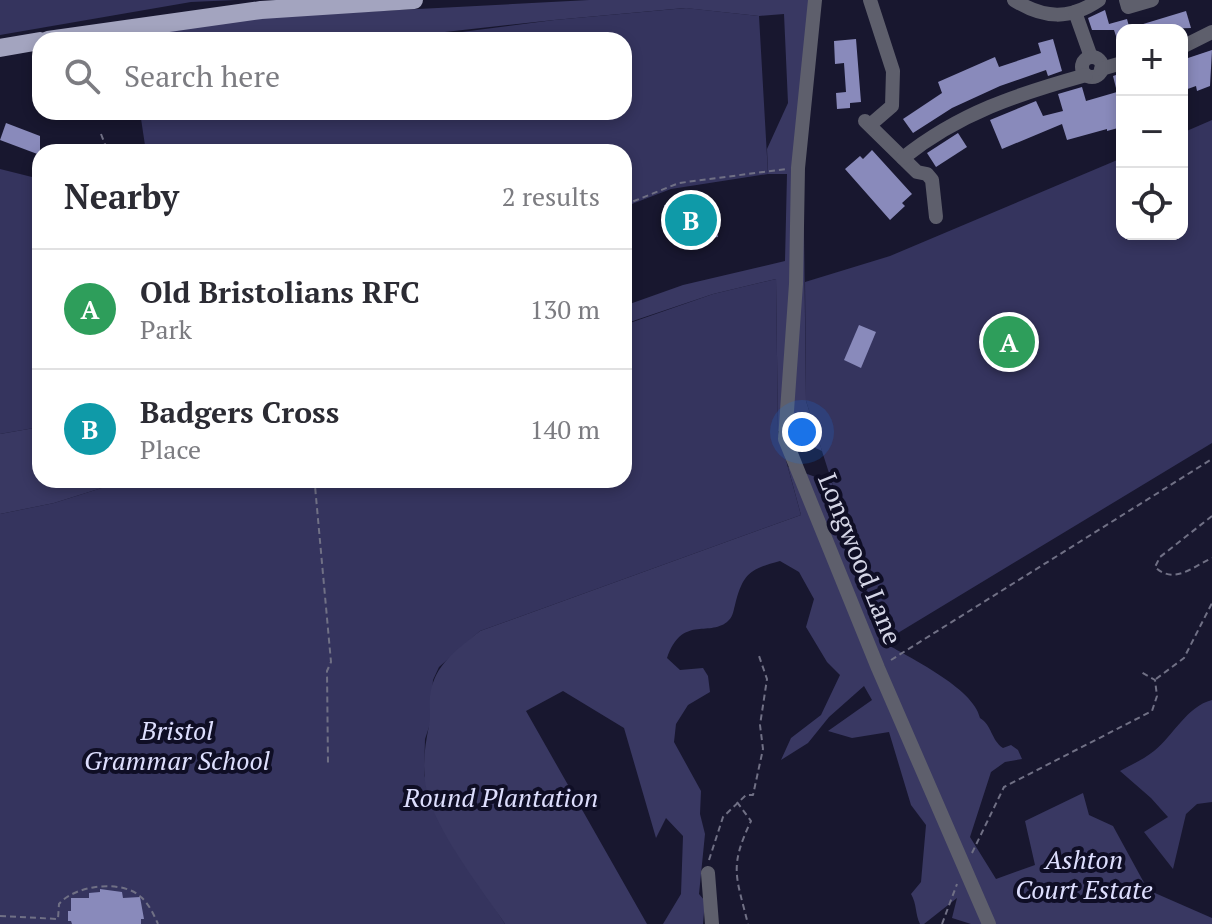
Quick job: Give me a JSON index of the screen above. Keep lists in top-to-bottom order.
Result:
{
  "streets": {
    "street": ["Longwood Lane"]
  },
  "parks": ["Bristol Grammar School", "Round Plantation", "Ashton Court Estate"],
  "page": {
    "map_buttons": ["+", "−"],
    "search": "Search here",
    "heading": ["Nearby", "2 results"],
    "pins": ["B", "A"],
    "list": [
      {
        "mark": "A",
        "name": "Old Bristolians RFC",
        "note": "Park",
        "value": "130 m"
      },
      {
        "mark": "B",
        "name": "Badgers Cross",
        "note": "Place",
        "value": "140 m"
      }
    ]
  }
}
